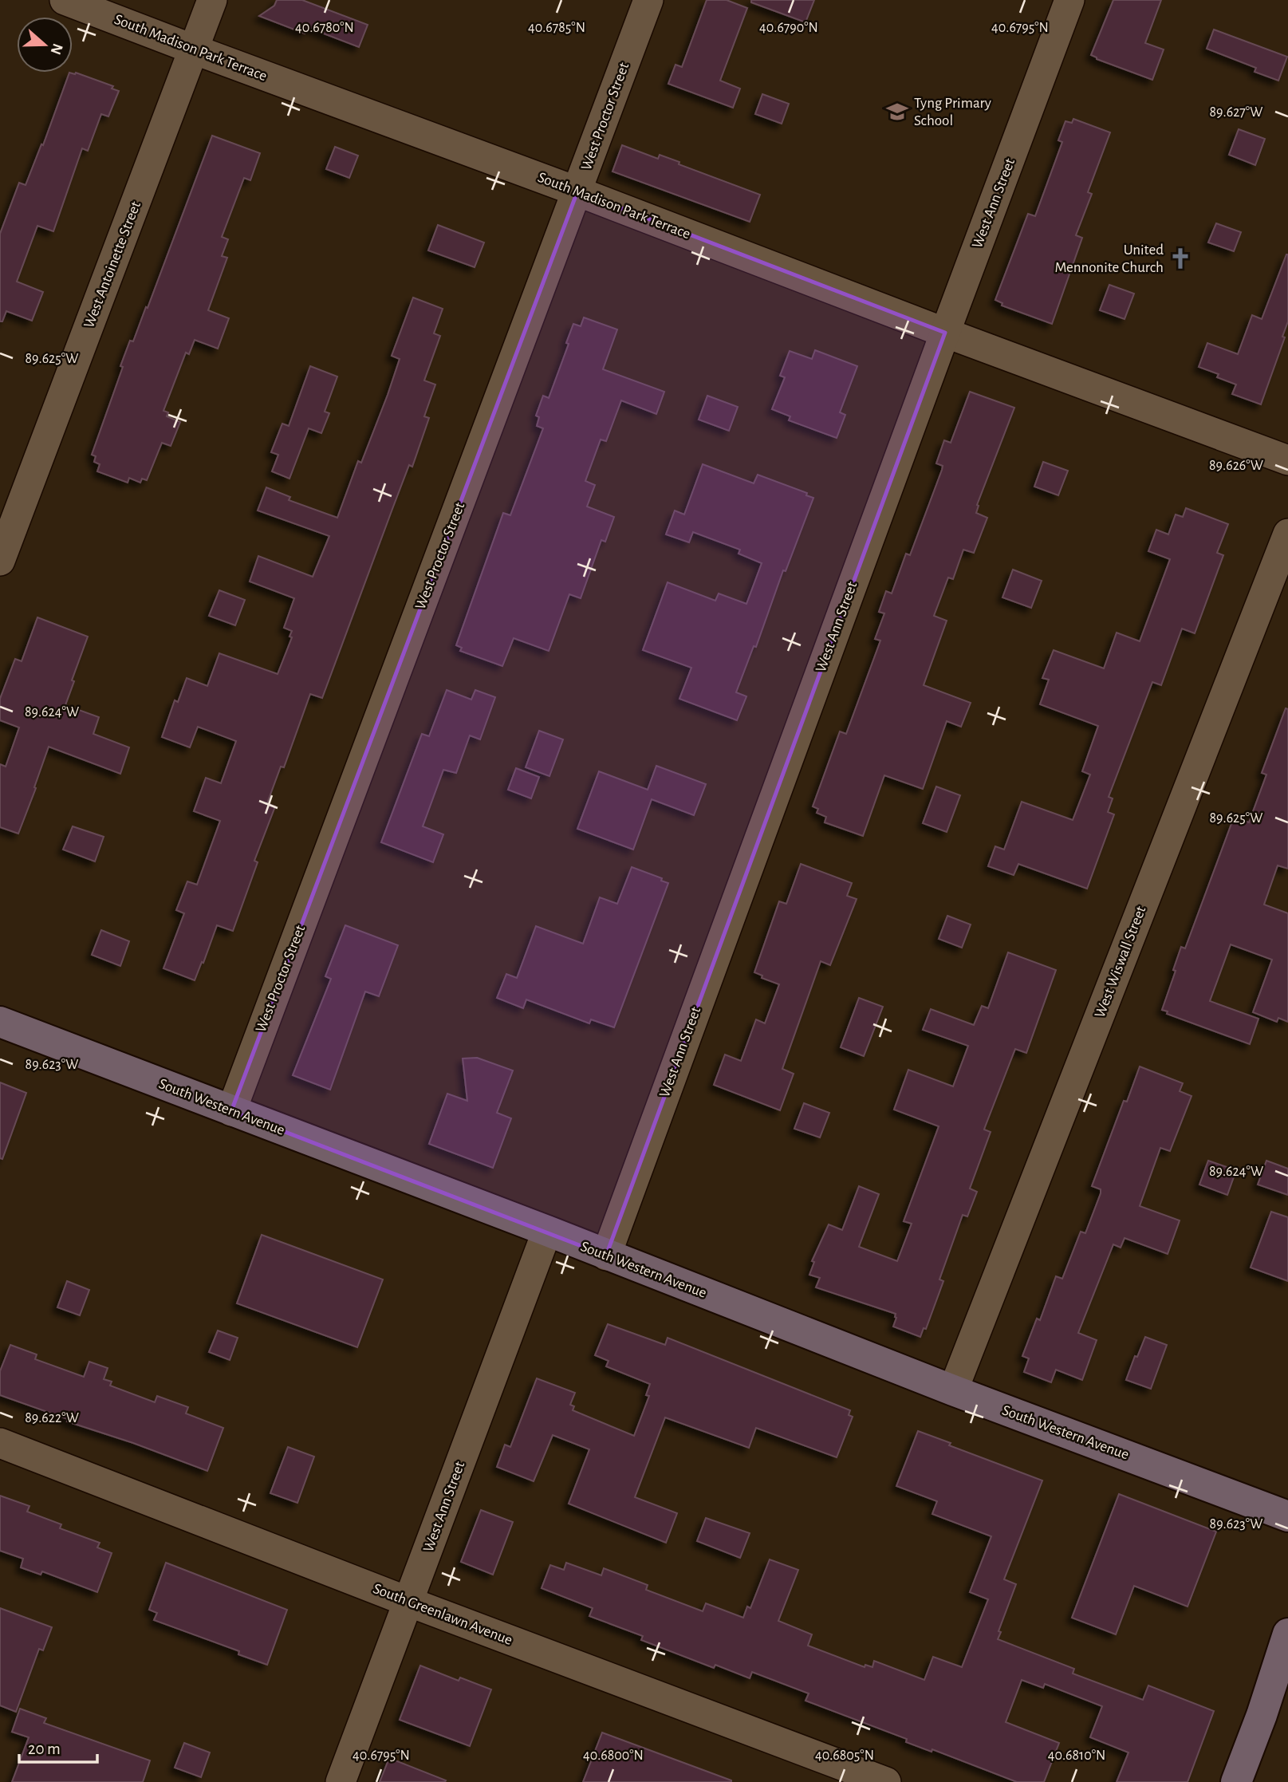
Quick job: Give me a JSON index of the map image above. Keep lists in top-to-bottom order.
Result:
{
  "streets": {
    "main road": ["South Western Avenue"],
    "street": [
      "South Madison Park Terrace",
      "West Proctor Street",
      "West Ann Street",
      "West Antoinette Street",
      "West Wiswall Street",
      "South Greenlawn Avenue"
    ]
  },
  "crossings": [
    ["South Madison Park Terrace", "West Proctor Street"],
    ["South Madison Park Terrace", "West Ann Street"],
    ["South Madison Park Terrace", "West Antoinette Street"],
    ["West Proctor Street", "South Western Avenue"],
    ["West Ann Street", "South Western Avenue"],
    ["West Ann Street", "South Greenlawn Avenue"],
    ["West Wiswall Street", "South Western Avenue"]
  ],
  "places": {
    "school or university": ["Tyng Primary School"],
    "church": ["United Mennonite Church"]
  },
  "scale_bar": "20 m",
  "north": "right",
  "coordinates": [
    "40.6780°N",
    "40.6785°N",
    "40.6790°N",
    "40.6795°N",
    "89.627°W",
    "89.625°W",
    "89.626°W",
    "89.624°W",
    "89.623°W",
    "89.622°W",
    "40.6800°N",
    "40.6805°N",
    "40.6810°N"
  ]
}
